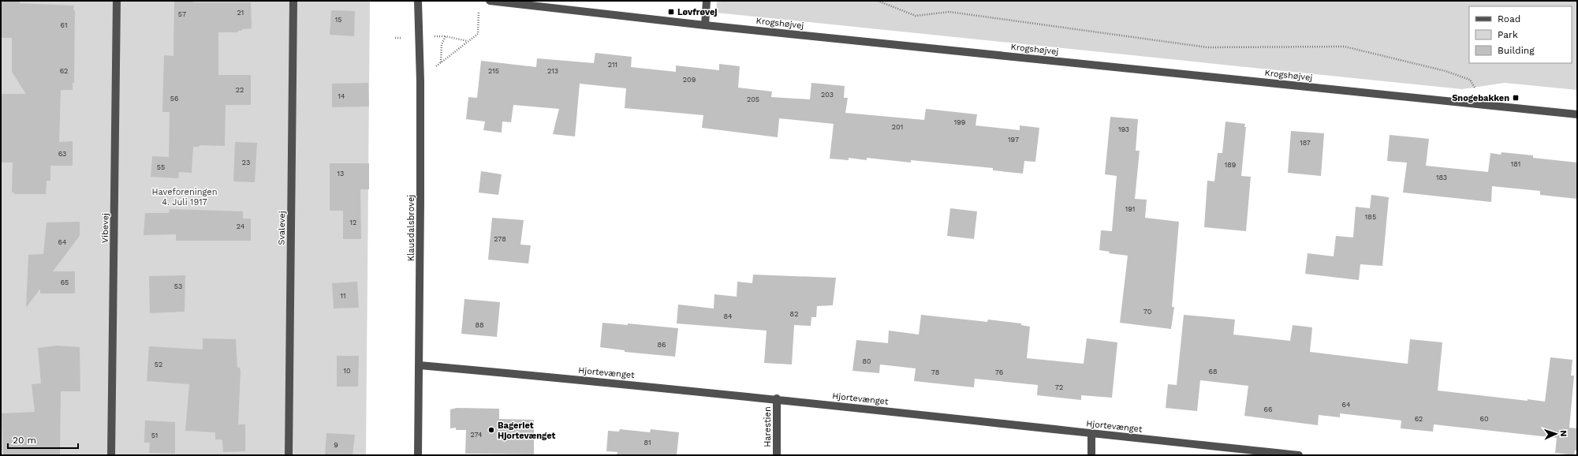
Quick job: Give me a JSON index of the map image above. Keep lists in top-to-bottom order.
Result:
{
  "streets": {
    "street": [
      "Krogshøjvej",
      "Vibevej",
      "Svalevej",
      "Klausdalsbrovej",
      "Hjortevænget",
      "Harestien"
    ]
  },
  "crossings": [
    ["Klausdalsbrovej", "Hjortevænget"],
    ["Hjortevænget", "Harestien"]
  ],
  "parks": ["Haveforeningen 4. Juli 1917"],
  "places": {
    "transit": ["Løvfrøvej", "Snogebakken"],
    "other": ["Bageriet Hjortevænget"]
  },
  "house_numbers": [
    "21",
    "57",
    "15",
    "61",
    "211",
    "62",
    "215",
    "213",
    "209",
    "22",
    "203",
    "14",
    "56",
    "205",
    "199",
    "201",
    "193",
    "197",
    "187",
    "63",
    "23",
    "181",
    "189",
    "55",
    "13",
    "183",
    "191",
    "185",
    "12",
    "24",
    "278",
    "64",
    "65",
    "53",
    "11",
    "70",
    "82",
    "84",
    "88",
    "86",
    "80",
    "52",
    "10",
    "68",
    "78",
    "76",
    "72",
    "64",
    "66",
    "62",
    "60",
    "274",
    "51",
    "81",
    "9"
  ],
  "legend": ["Road", "Park", "Building"],
  "scale_bar": "20 m",
  "north": "right"
}
